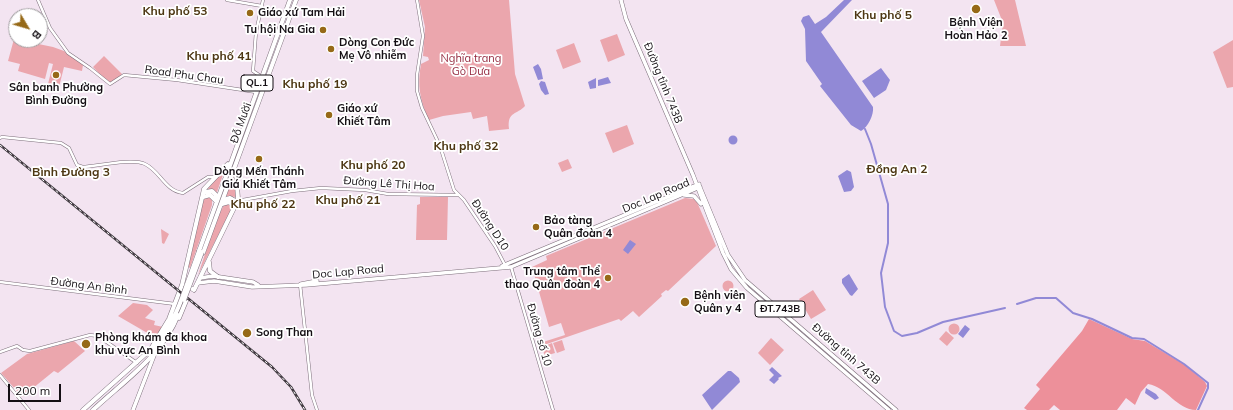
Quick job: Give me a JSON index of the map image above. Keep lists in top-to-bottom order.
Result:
{
  "streets": {
    "highway": ["QL.1", "Đỗ Mười"],
    "main road": ["Đường tỉnh 743B", "Doc Lap Road", "ĐT.743B"],
    "street": [
      "Road Phu Chau",
      "Đường Lê Thị Hoa",
      "Đường D10",
      "Đường An Bình",
      "Đường số 10"
    ]
  },
  "crossings": [
    ["Road Phu Chau", "Đỗ Mười"],
    ["QL.1", "Đỗ Mười"],
    ["QL.1", "Đường An Bình"],
    ["Đường tỉnh 743B", "Doc Lap Road"],
    ["Đường Lê Thị Hoa", "Đường D10"],
    ["Doc Lap Road", "Đường D10"],
    ["Doc Lap Road", "Đường số 10"]
  ],
  "districts": [
    "Khu phố 53",
    "Khu phố 5",
    "Khu phố 41",
    "Khu phố 19",
    "Khu phố 32",
    "Khu phố 20",
    "Đồng An 2",
    "Bình Đường 3",
    "Khu phố 21",
    "Khu phố 22"
  ],
  "parks": ["Nghĩa trang Gò Dưa"],
  "places": [
    "Bệnh Viện Hoàn Hảo 2",
    "Giáo xứ Tam Hải",
    "Tu hội Na Gia",
    "Dòng Con Đức Mẹ Vô nhiễm",
    "Sân banh Phường Bình Đường",
    "Giáo xứ Khiết Tâm",
    "Dòng Mến Thánh Giá Khiết Tâm",
    "Bảo tàng Quân đoàn 4",
    "Trung tâm Thể thao Quân đoàn 4",
    "Bệnh viên Quân y 4",
    "Song Than",
    "Phòng khám đa khoa khu vực An Bình"
  ],
  "scale_bar": "200 m",
  "north": "bottom right"
}
